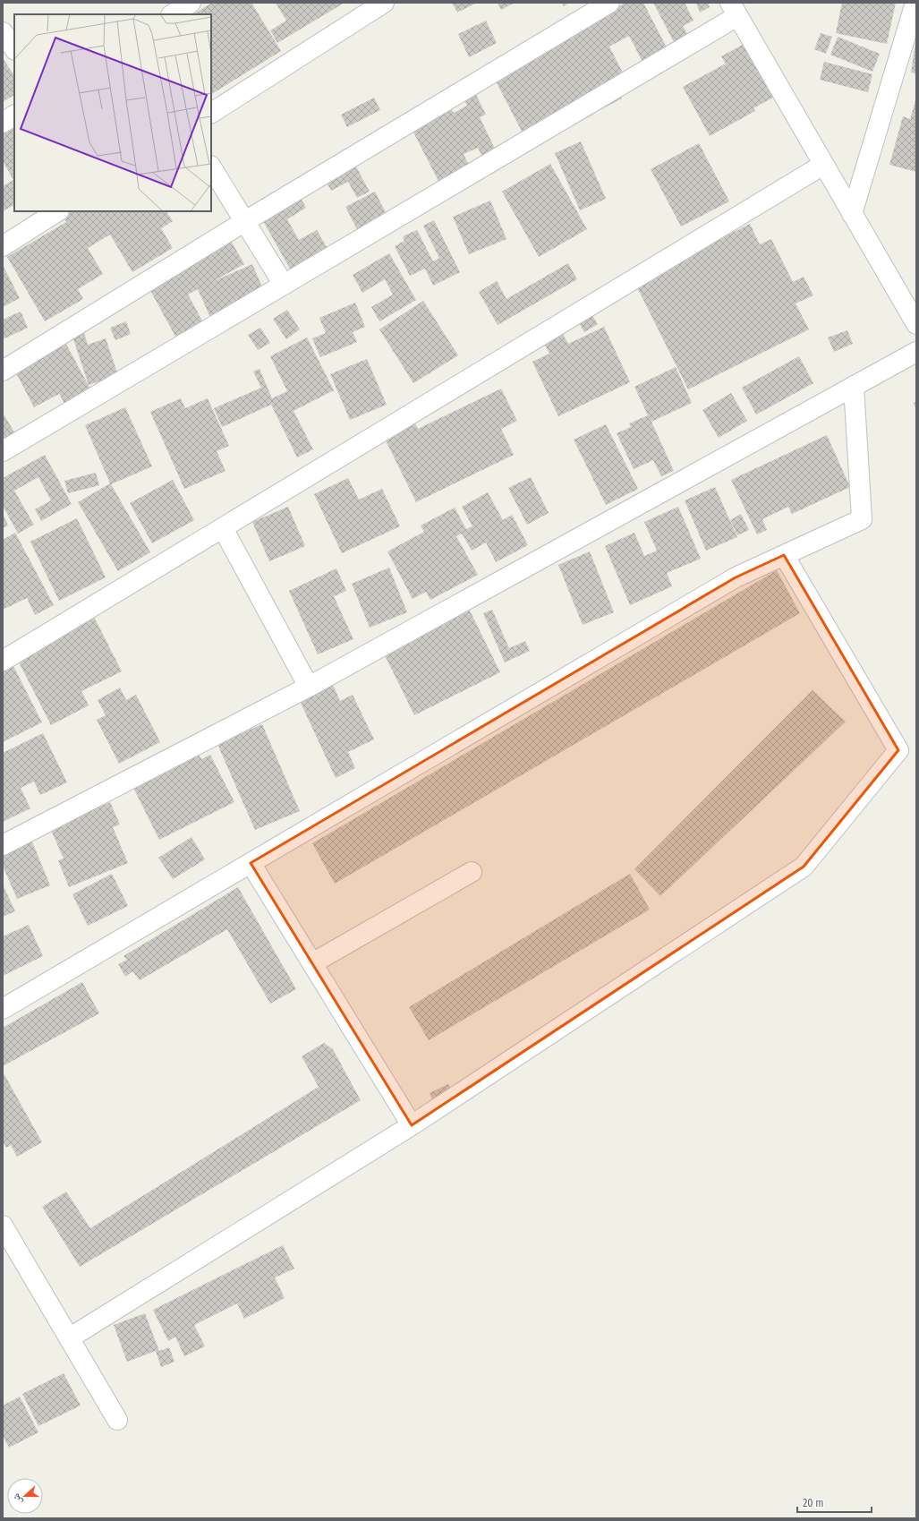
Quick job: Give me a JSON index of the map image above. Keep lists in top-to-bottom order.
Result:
{
  "scale_bar": "20 m",
  "north": "left"
}
